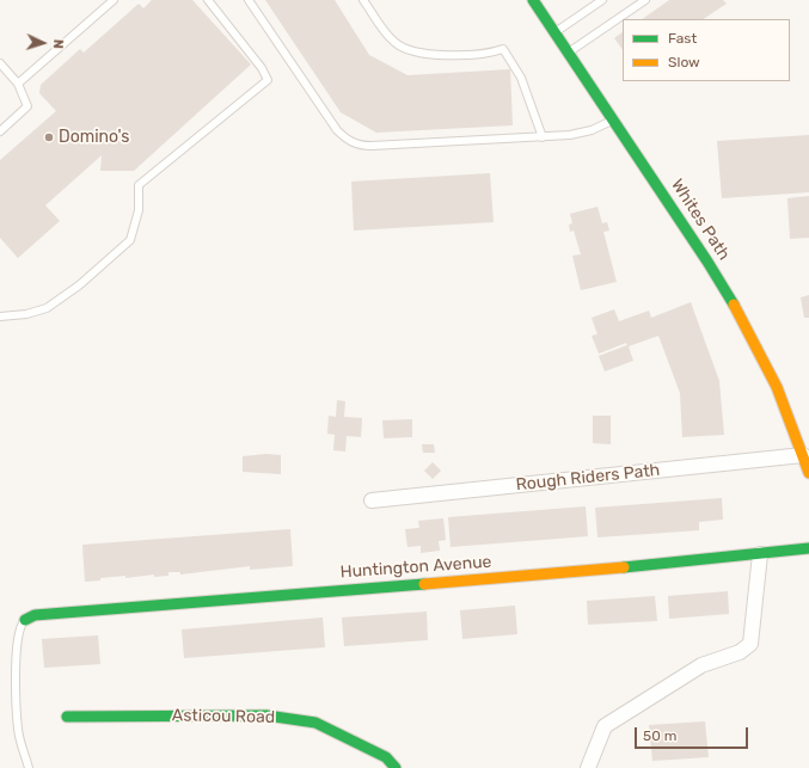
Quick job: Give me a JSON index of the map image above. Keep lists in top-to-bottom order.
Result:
{
  "streets": {
    "street": [
      "Whites Path",
      "Rough Riders Path",
      "Huntington Avenue",
      "Asticou Road"
    ]
  },
  "crossings": [
    ["Whites Path", "Rough Riders Path"]
  ],
  "places": ["Domino's"],
  "legend": ["Fast", "Slow"],
  "scale_bar": "50 m",
  "north": "right"
}
